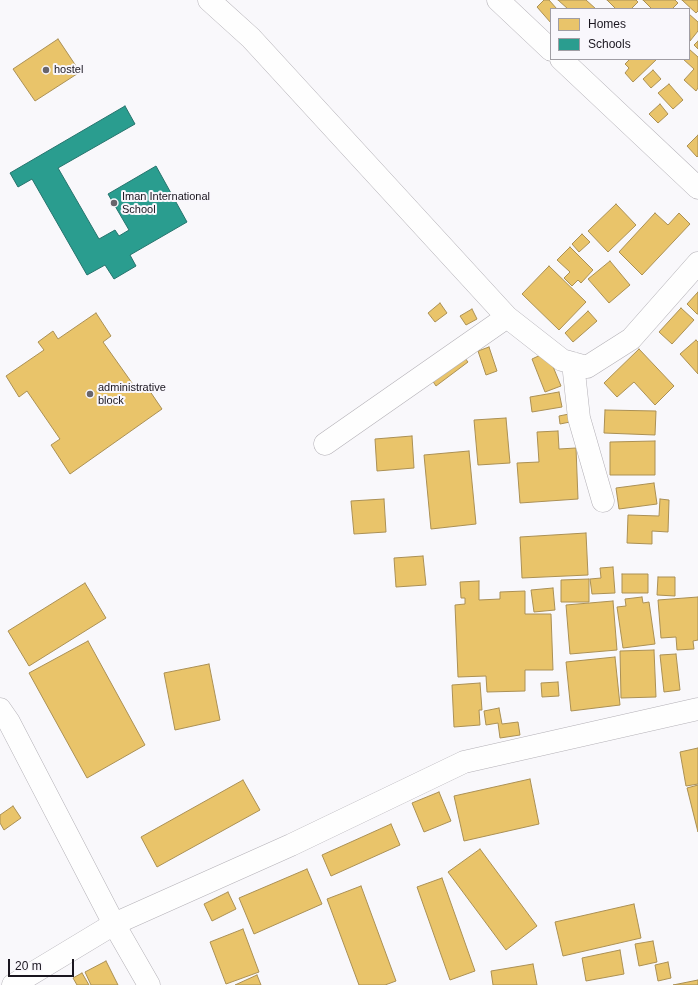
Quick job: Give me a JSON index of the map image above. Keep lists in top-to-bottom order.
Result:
{
  "places": ["hostel", "Iman International School", "administrative block"],
  "legend": ["Homes", "Schools"],
  "scale_bar": "20 m"
}
